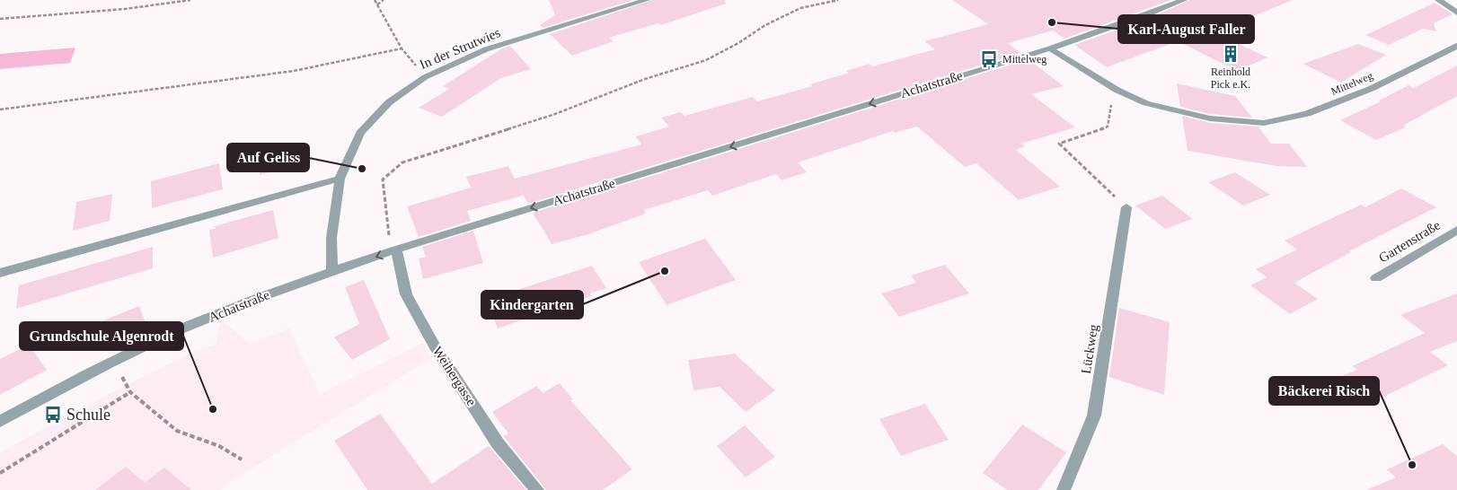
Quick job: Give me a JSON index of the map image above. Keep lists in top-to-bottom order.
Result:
{
  "streets": {
    "street": [
      "In der Strutwies",
      "Mittelweg",
      "Achatstraße",
      "Gartenstraße",
      "Lückweg",
      "Weihergasse"
    ]
  },
  "crossings": [
    ["In der Strutwies", "Achatstraße"],
    ["Mittelweg", "Achatstraße"],
    ["Achatstraße", "Weihergasse"]
  ],
  "one_way": ["Achatstraße"],
  "places": {
    "other": [
      "Karl-August Faller",
      "Auf Geliss",
      "Kindergarten",
      "Grundschule Algenrodt",
      "Bäckerei Risch"
    ],
    "building": ["Reinhold Pick e.K."],
    "bus stop": ["Mittelweg", "Schule"]
  }
}
